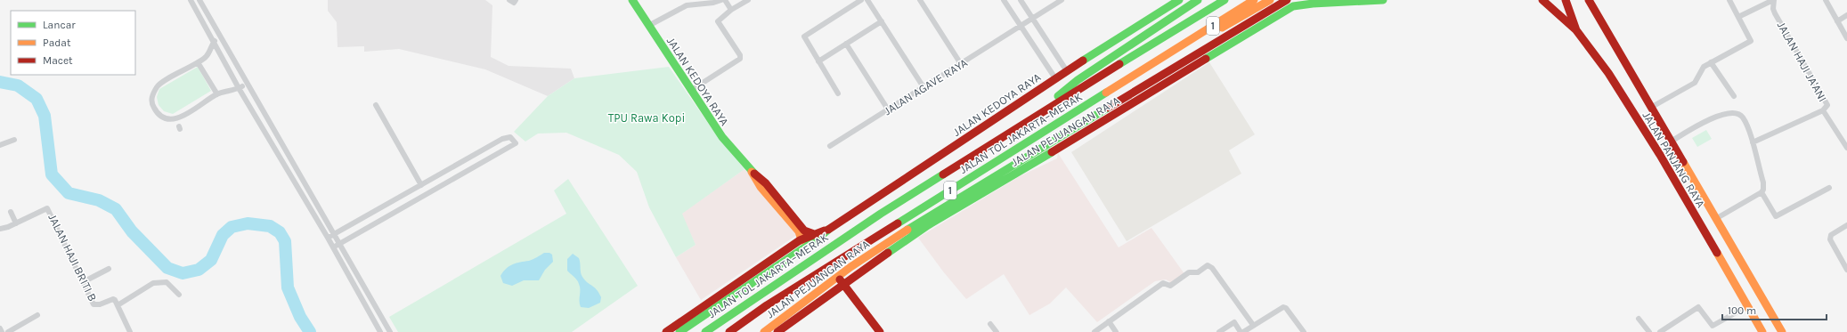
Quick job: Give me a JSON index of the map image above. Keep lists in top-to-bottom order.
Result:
{
  "streets": {
    "main road": [
      "1",
      "JALAN KEDOYA RAYA",
      "JALAN PEJUANGAN RAYA",
      "JALAN TOL JAKARTA–MERAK",
      "JALAN PANJANG RAYA"
    ],
    "street": ["JALAN HAJI JA'ANI", "JALAN AGAVE RAYA", "JALAN HAJI BRITI B"]
  },
  "parks": ["TPU Rawa Kopi"],
  "legend": ["Lancar", "Padat", "Macet"],
  "scale_bar": "100 m"
}
